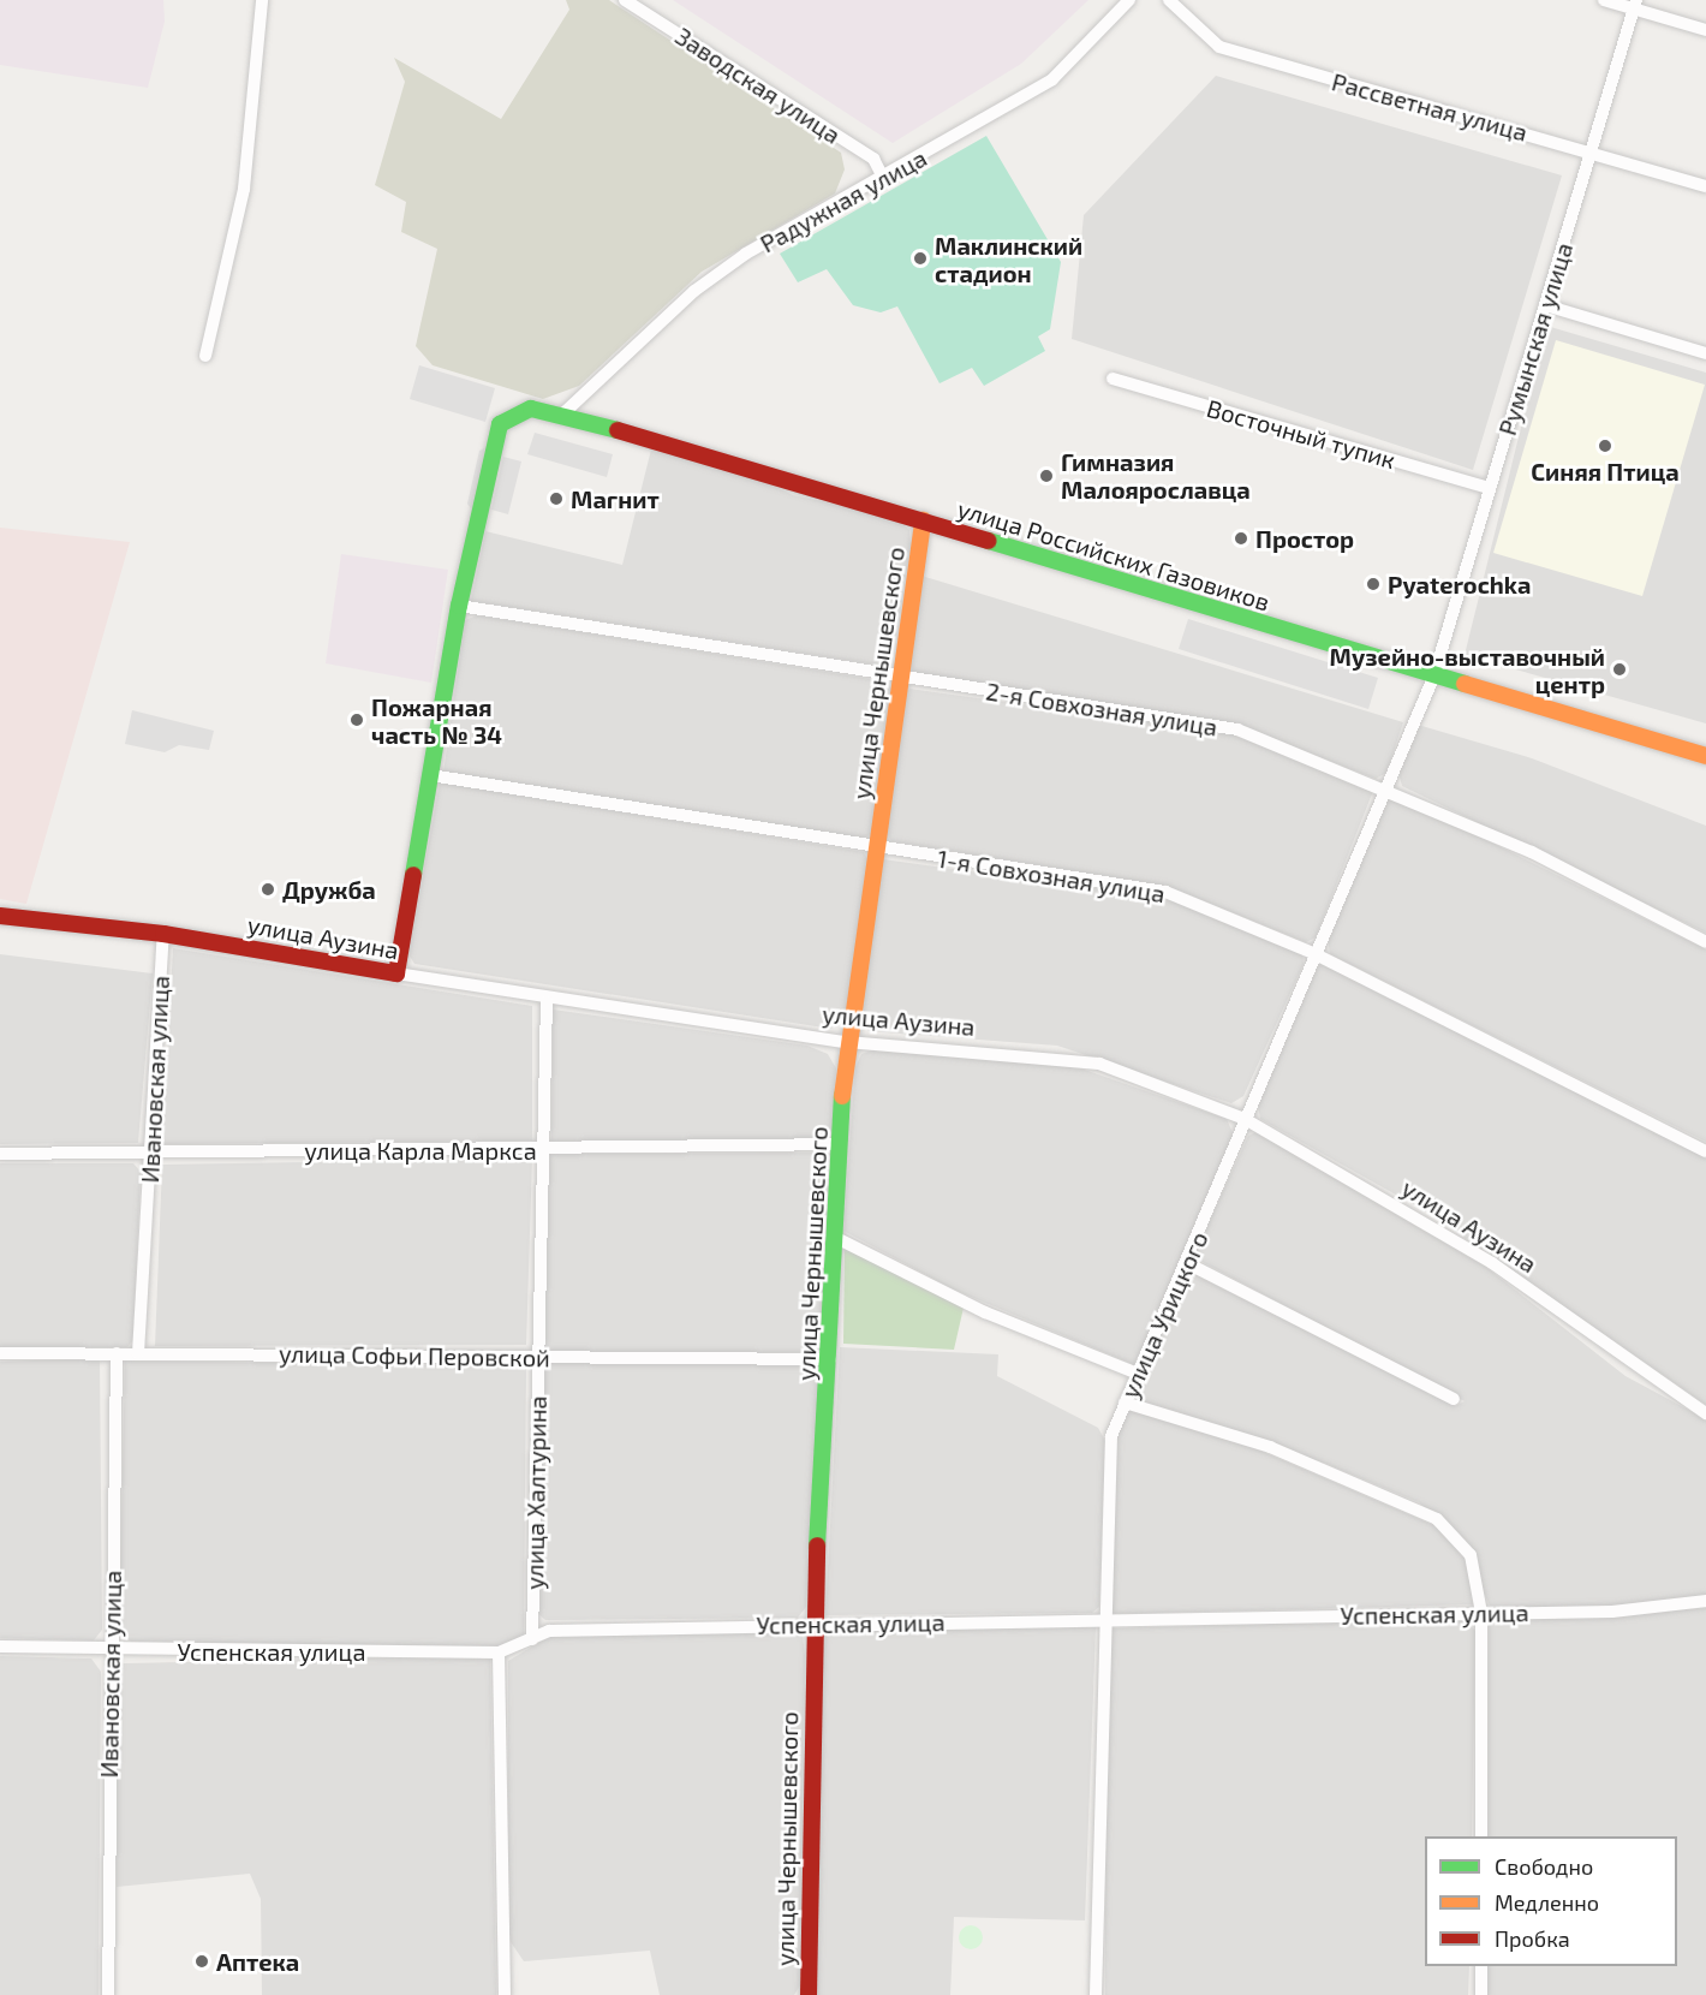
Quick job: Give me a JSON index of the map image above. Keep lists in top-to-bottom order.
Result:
{
  "streets": {
    "main road": ["улица Российских Газовиков", "улица Чернышевского", "улица Аузина"],
    "street": [
      "Заводская улица",
      "Рассветная улица",
      "Радужная улица",
      "Румынская улица",
      "Восточный тупик",
      "2-я Совхозная улица",
      "1-я Совхозная улица",
      "Ивановская улица",
      "улица Карла Маркса",
      "улица Урицкого",
      "улица Софьи Перовской",
      "улица Халтурина",
      "Успенская улица"
    ]
  },
  "crossings": [
    ["Заводская улица", "Радужная улица"],
    ["Рассветная улица", "Румынская улица"],
    ["Радужная улица", "улица Российских Газовиков"],
    ["Румынская улица", "Восточный тупик"],
    ["Румынская улица", "улица Российских Газовиков"],
    ["Румынская улица", "улица Урицкого"],
    ["улица Российских Газовиков", "улица Чернышевского"],
    ["улица Российских Газовиков", "2-я Совхозная улица"],
    ["улица Российских Газовиков", "улица Урицкого"],
    ["улица Чернышевского", "2-я Совхозная улица"],
    ["улица Чернышевского", "1-я Совхозная улица"],
    ["улица Чернышевского", "улица Аузина"],
    ["улица Чернышевского", "улица Карла Маркса"],
    ["улица Чернышевского", "улица Софьи Перовской"],
    ["улица Чернышевского", "Успенская улица"],
    ["2-я Совхозная улица", "улица Урицкого"],
    ["1-я Совхозная улица", "улица Урицкого"],
    ["улица Аузина", "Ивановская улица"],
    ["улица Аузина", "улица Урицкого"],
    ["улица Аузина", "улица Халтурина"],
    ["Ивановская улица", "улица Карла Маркса"],
    ["Ивановская улица", "улица Софьи Перовской"],
    ["Ивановская улица", "Успенская улица"],
    ["улица Карла Маркса", "улица Халтурина"],
    ["улица Урицкого", "Успенская улица"],
    ["улица Софьи Перовской", "улица Халтурина"],
    ["улица Халтурина", "Успенская улица"]
  ],
  "places": [
    "Маклинский стадион",
    "Синяя Птица",
    "Гимназия Малоярославца",
    "Магнит",
    "Простор",
    "Pyaterochka",
    "Музейно-выставочный центр",
    "Пожарная часть № 34",
    "Дружба",
    "Аптека"
  ],
  "legend": ["Свободно", "Медленно", "Пробка"]
}
